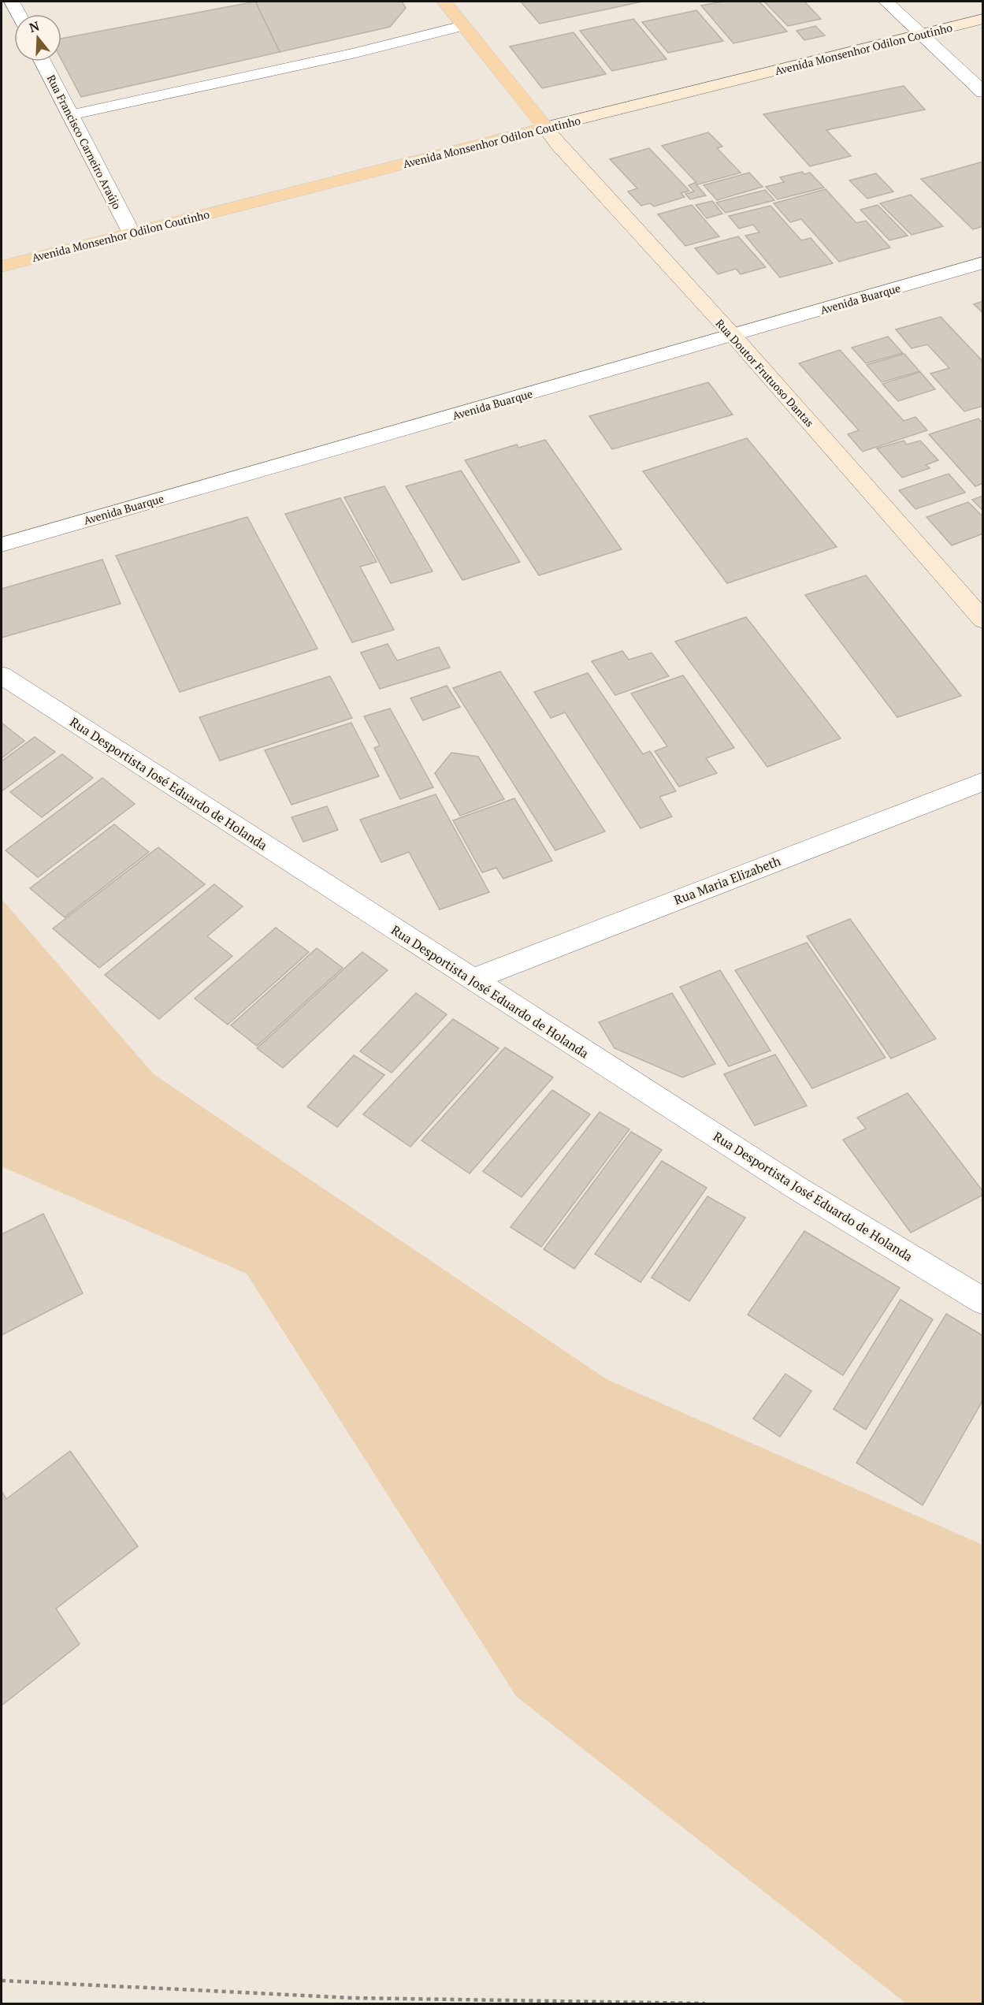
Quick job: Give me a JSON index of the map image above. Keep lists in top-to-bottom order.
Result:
{
  "streets": {
    "main road": ["Avenida Monsenhor Odilon Coutinho", "Rua Doutor Frutuoso Dantas"],
    "street": [
      "Rua Francisco Carneiro Araújo",
      "Avenida Buarque",
      "Rua Desportista José Eduardo de Holanda",
      "Rua Maria Elizabeth"
    ]
  },
  "crossings": [
    ["Avenida Monsenhor Odilon Coutinho", "Rua Francisco Carneiro Araújo"],
    ["Avenida Monsenhor Odilon Coutinho", "Rua Doutor Frutuoso Dantas"],
    ["Avenida Buarque", "Rua Doutor Frutuoso Dantas"],
    ["Rua Desportista José Eduardo de Holanda", "Rua Maria Elizabeth"]
  ],
  "north": "top"
}
